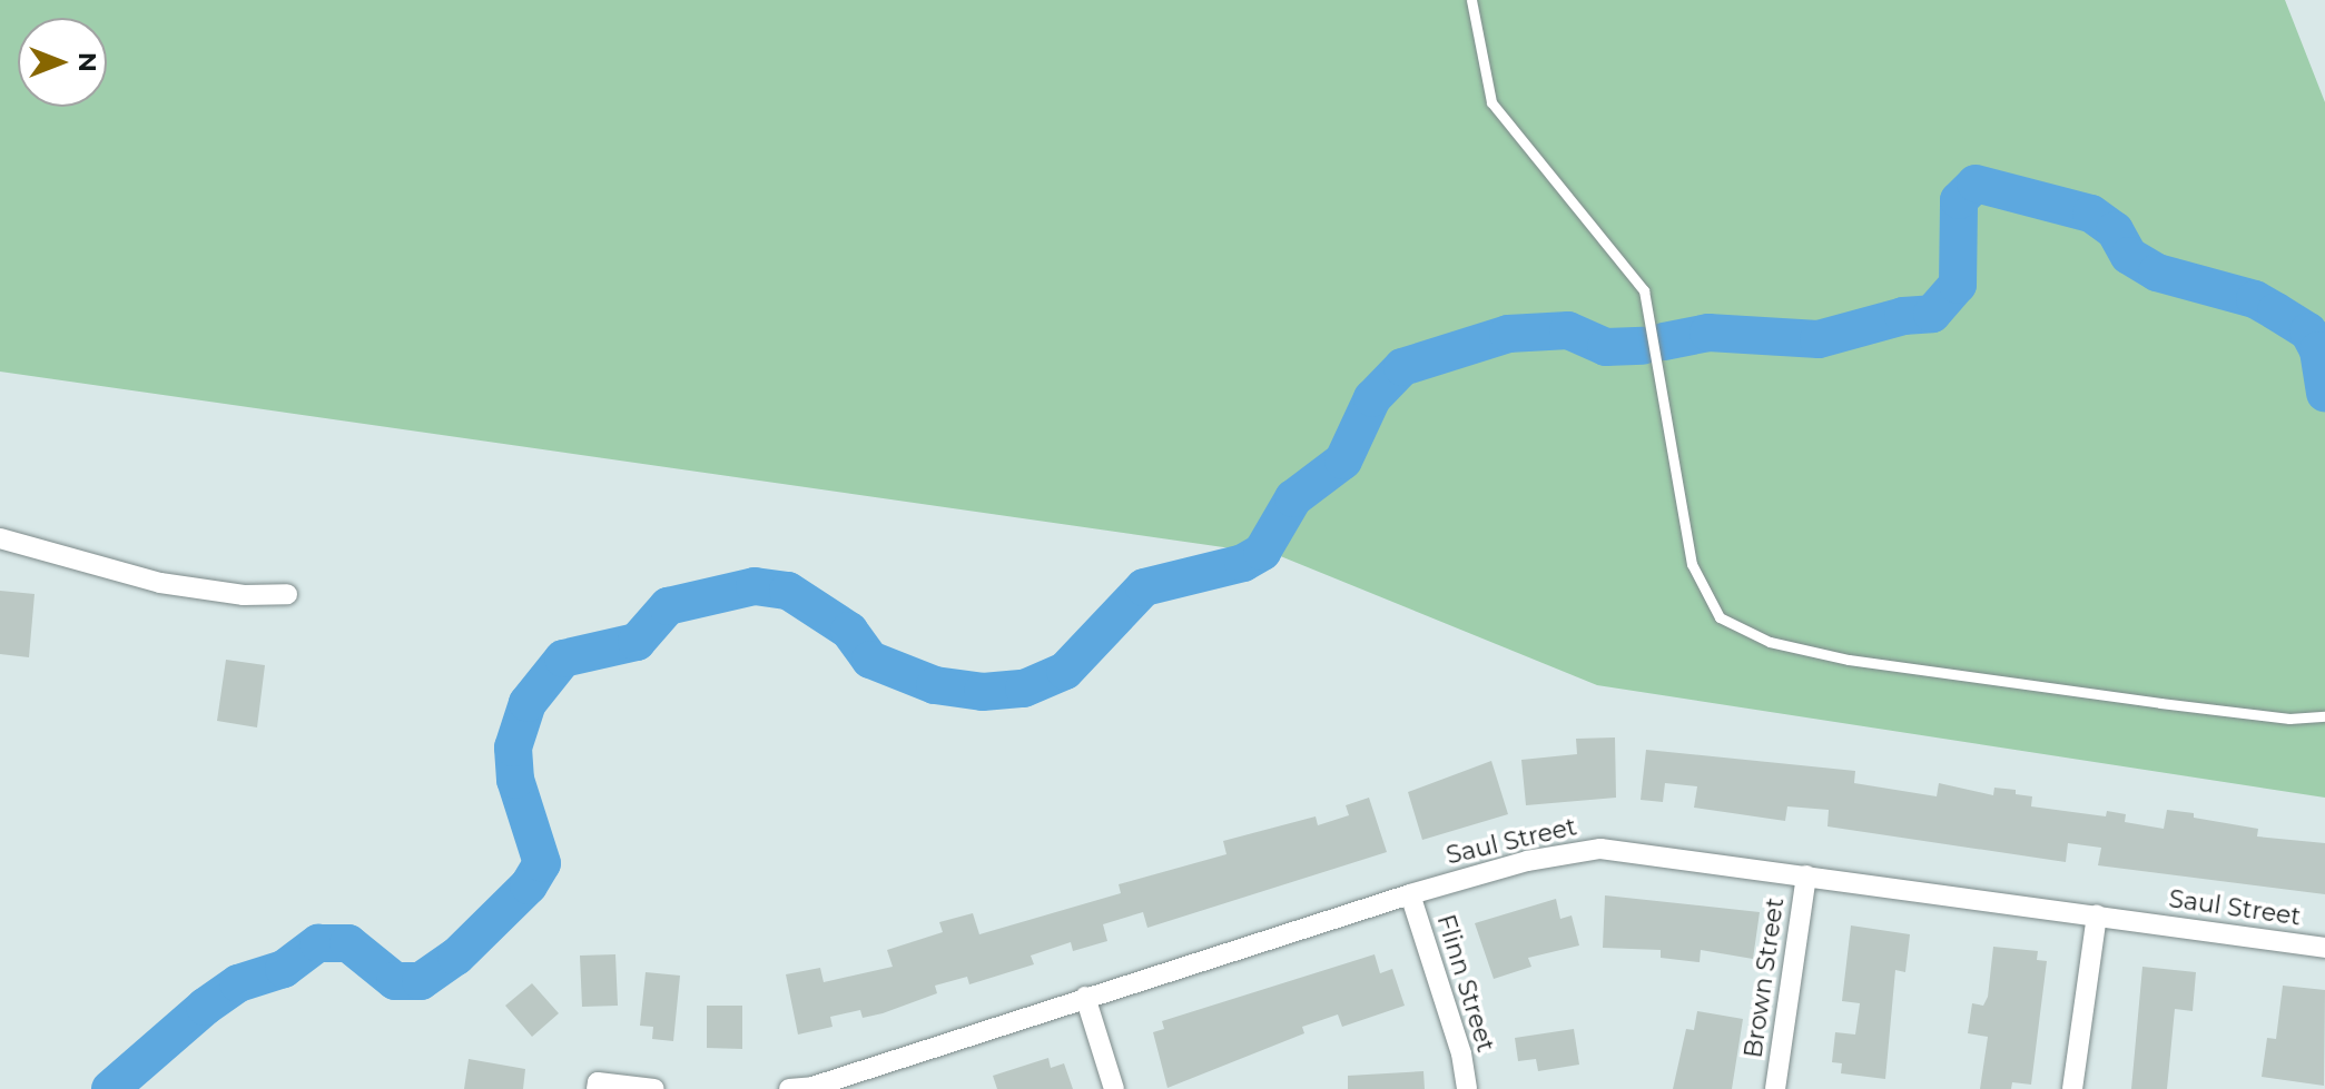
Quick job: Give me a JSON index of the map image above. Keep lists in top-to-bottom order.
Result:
{
  "streets": {
    "street": ["Saul Street", "Brown Street", "Flinn Street"]
  },
  "crossings": [
    ["Saul Street", "Brown Street"],
    ["Saul Street", "Flinn Street"]
  ],
  "north": "right"
}
